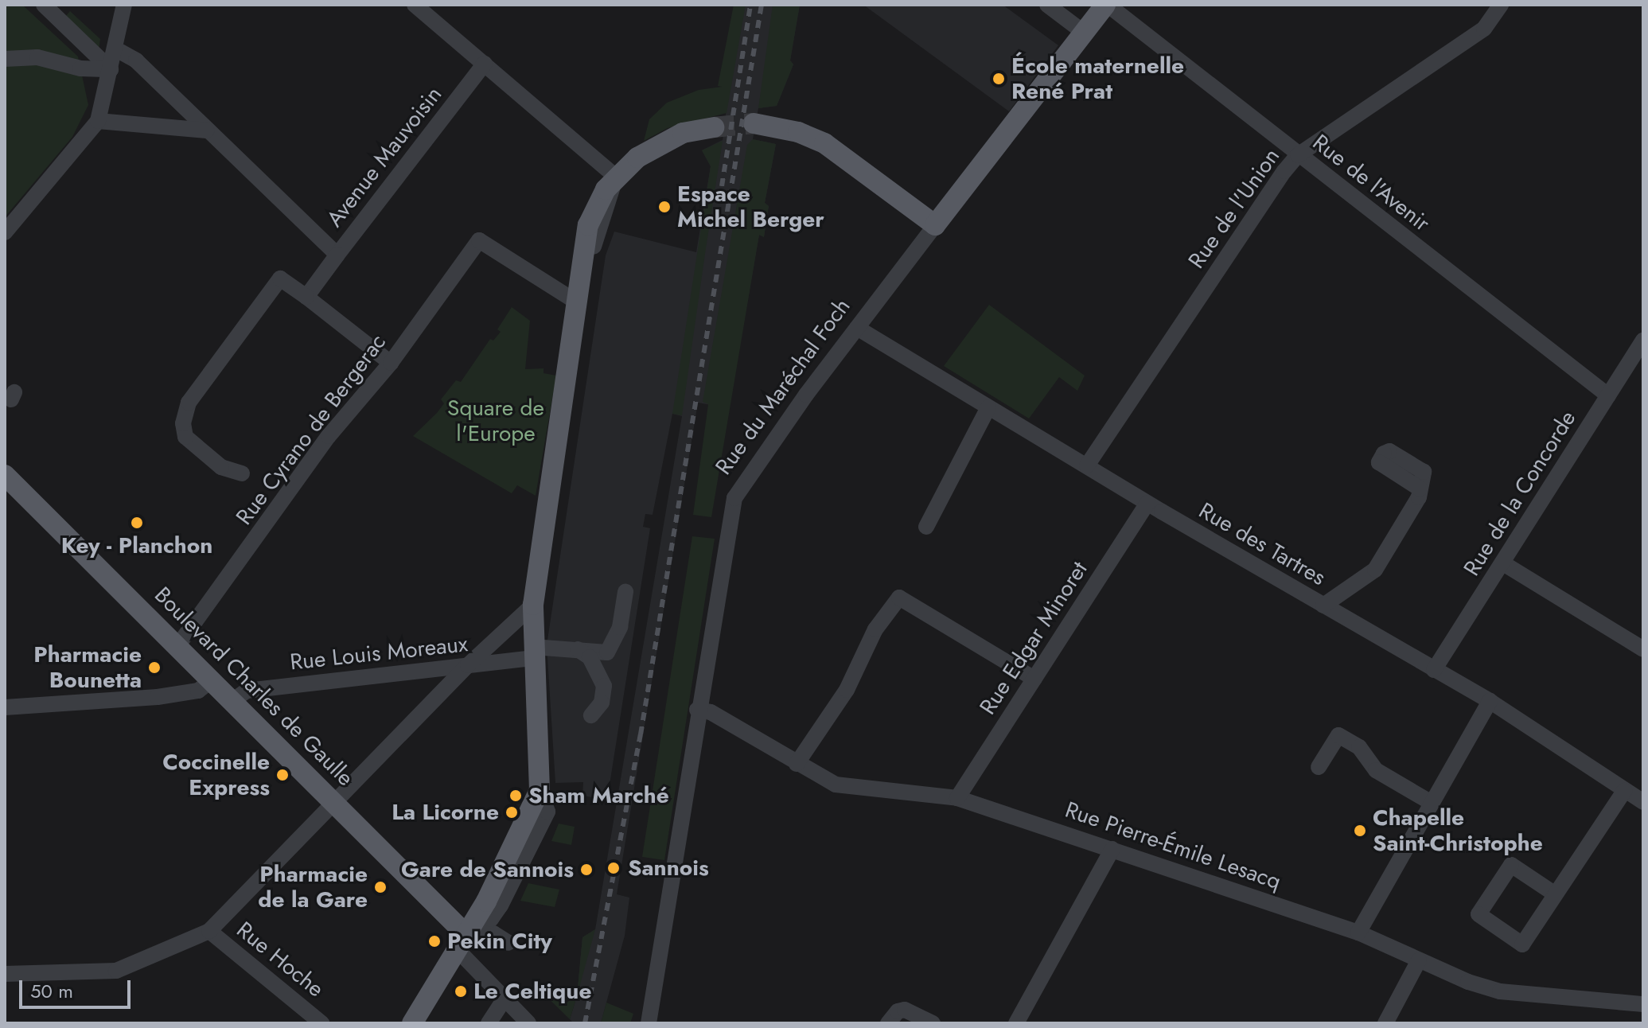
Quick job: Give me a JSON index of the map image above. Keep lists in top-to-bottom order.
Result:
{
  "streets": {
    "main road": ["Rue du Maréchal Foch", "Boulevard Charles de Gaulle"],
    "street": [
      "Avenue Mauvoisin",
      "Rue de l'Avenir",
      "Rue de l'Union",
      "Rue Cyrano de Bergerac",
      "Rue de la Concorde",
      "Rue des Tartres",
      "Rue Edgar Minoret",
      "Rue Louis Moreaux",
      "Rue Pierre-Émile Lesacq",
      "Rue Hoche"
    ]
  },
  "crossings": [
    ["Rue de l'Avenir", "Rue de l'Union"],
    ["Rue de l'Avenir", "Rue du Maréchal Foch"],
    ["Rue de l'Avenir", "Rue de la Concorde"],
    ["Rue de l'Union", "Rue des Tartres"],
    ["Rue du Maréchal Foch", "Rue des Tartres"],
    ["Rue du Maréchal Foch", "Rue Pierre-Émile Lesacq"],
    ["Rue Cyrano de Bergerac", "Boulevard Charles de Gaulle"],
    ["Rue de la Concorde", "Rue des Tartres"],
    ["Rue des Tartres", "Rue Edgar Minoret"],
    ["Rue Edgar Minoret", "Rue Pierre-Émile Lesacq"],
    ["Rue Louis Moreaux", "Boulevard Charles de Gaulle"]
  ],
  "parks": ["Square de l'Europe"],
  "places": [
    "École maternelle René Prat",
    "Espace Michel Berger",
    "Key - Planchon",
    "Pharmacie Bounetta",
    "Coccinelle Express",
    "Sham Marché",
    "La Licorne",
    "Chapelle Saint-Christophe",
    "Sannois",
    "Gare de Sannois",
    "Pharmacie de la Gare",
    "Pekin City",
    "Le Celtique"
  ],
  "scale_bar": "50 m"
}
